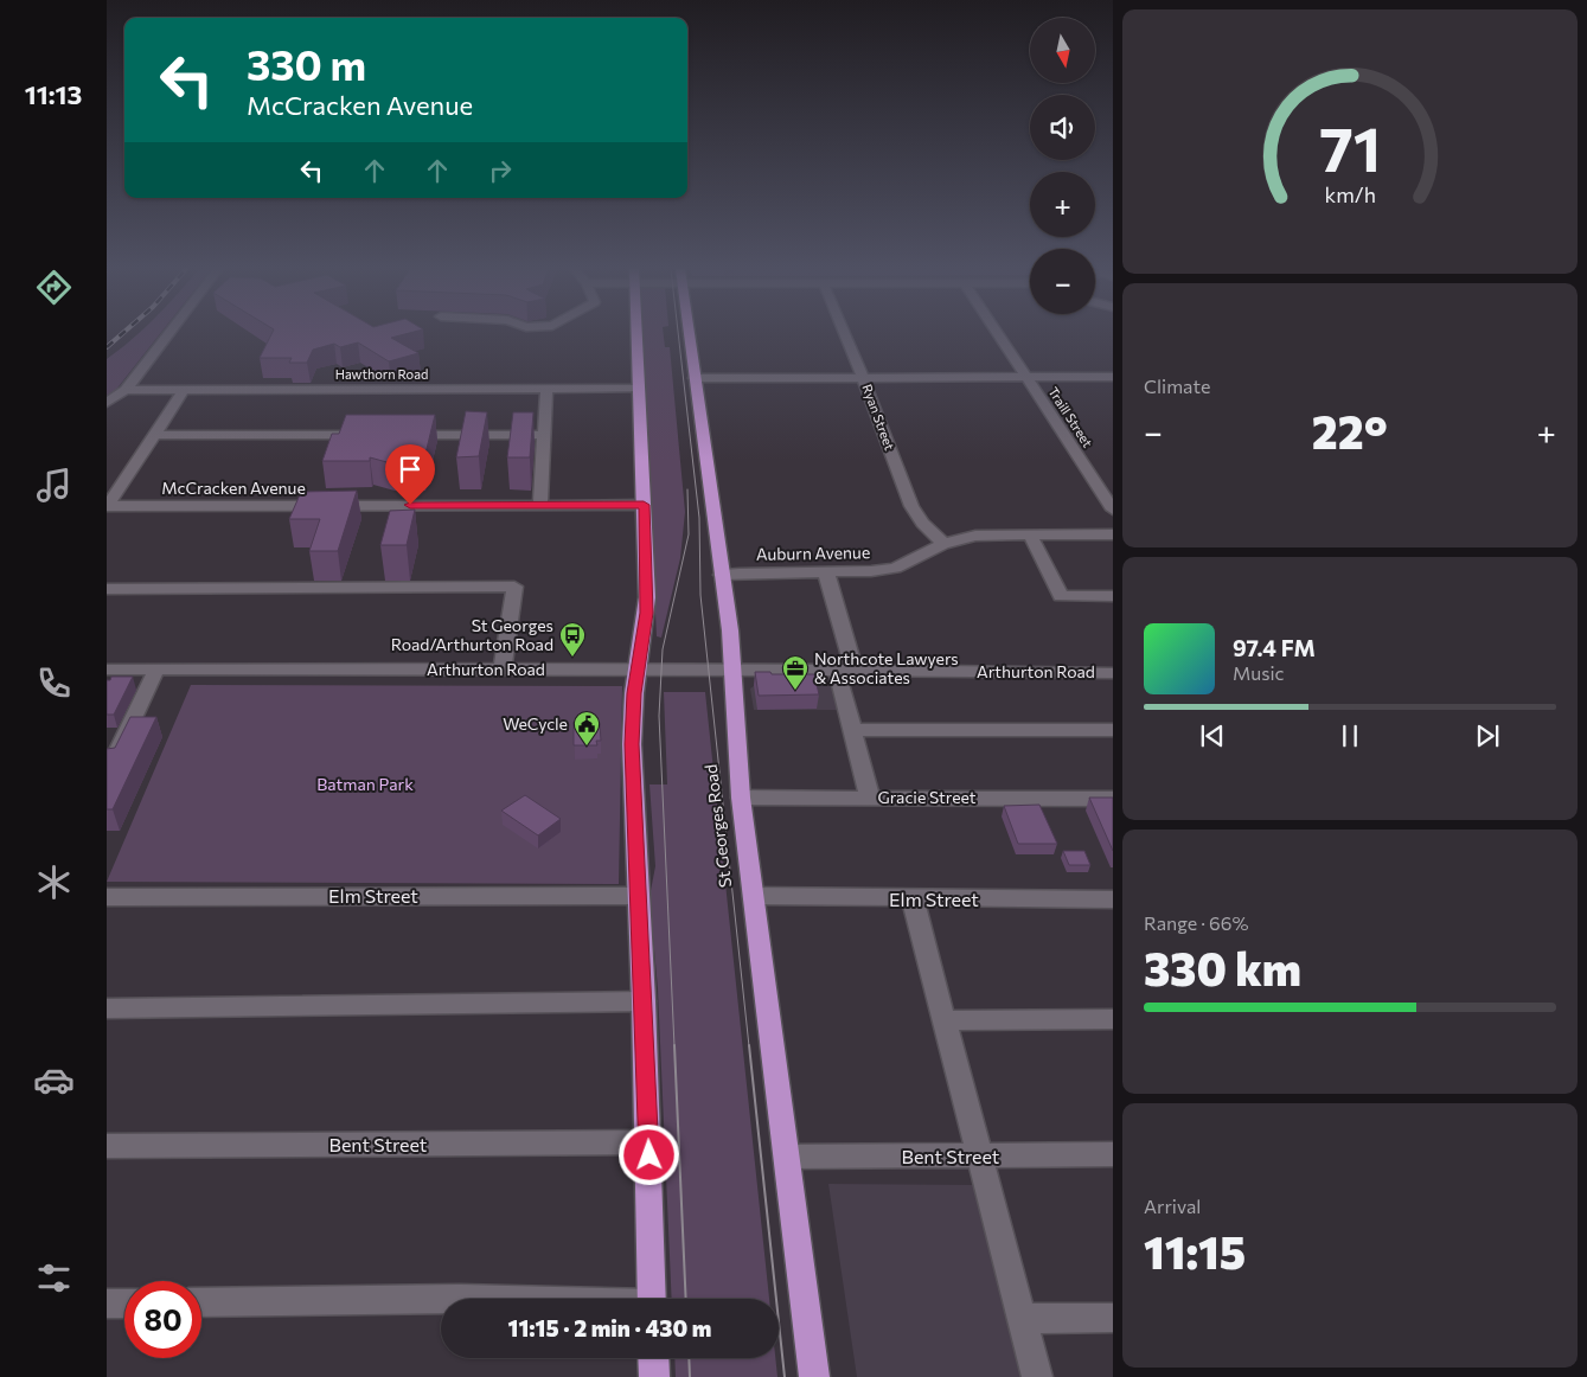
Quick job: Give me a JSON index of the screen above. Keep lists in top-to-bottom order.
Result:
{
  "streets": {
    "highway": ["St Georges Road"],
    "street": [
      "Hawthorn Road",
      "Ryan Street",
      "Traill Street",
      "McCracken Avenue",
      "Auburn Avenue",
      "Arthurton Road",
      "Gracie Street",
      "Elm Street",
      "Bent Street"
    ]
  },
  "crossings": [
    ["Ryan Street", "Auburn Avenue"],
    ["Auburn Avenue", "St Georges Road"],
    ["Arthurton Road", "St Georges Road"],
    ["Gracie Street", "St Georges Road"],
    ["St Georges Road", "Elm Street"],
    ["St Georges Road", "Bent Street"]
  ],
  "parks": ["Batman Park"],
  "places": {
    "bus stop": ["St Georges Road/Arthurton Road"],
    "office": ["Northcote Lawyers & Associates"],
    "public building": ["WeCycle"]
  },
  "north": "bottom",
  "page": {
    "tabs": "11:13",
    "map_buttons": ["+", "−"],
    "turn": ["330 m", "McCracken Avenue"],
    "tile": [
      "Climate",
      ["Range · 66%", "330 km"],
      ["Arrival", "11:15"]
    ],
    "heat": ["−", "22°", "+"],
    "song": ["97.4 FM", "Music"],
    "limit": "80",
    "trip": "11:15 · 2 min · 430 m",
    "gauge": ["71", "km/h"]
  }
}
